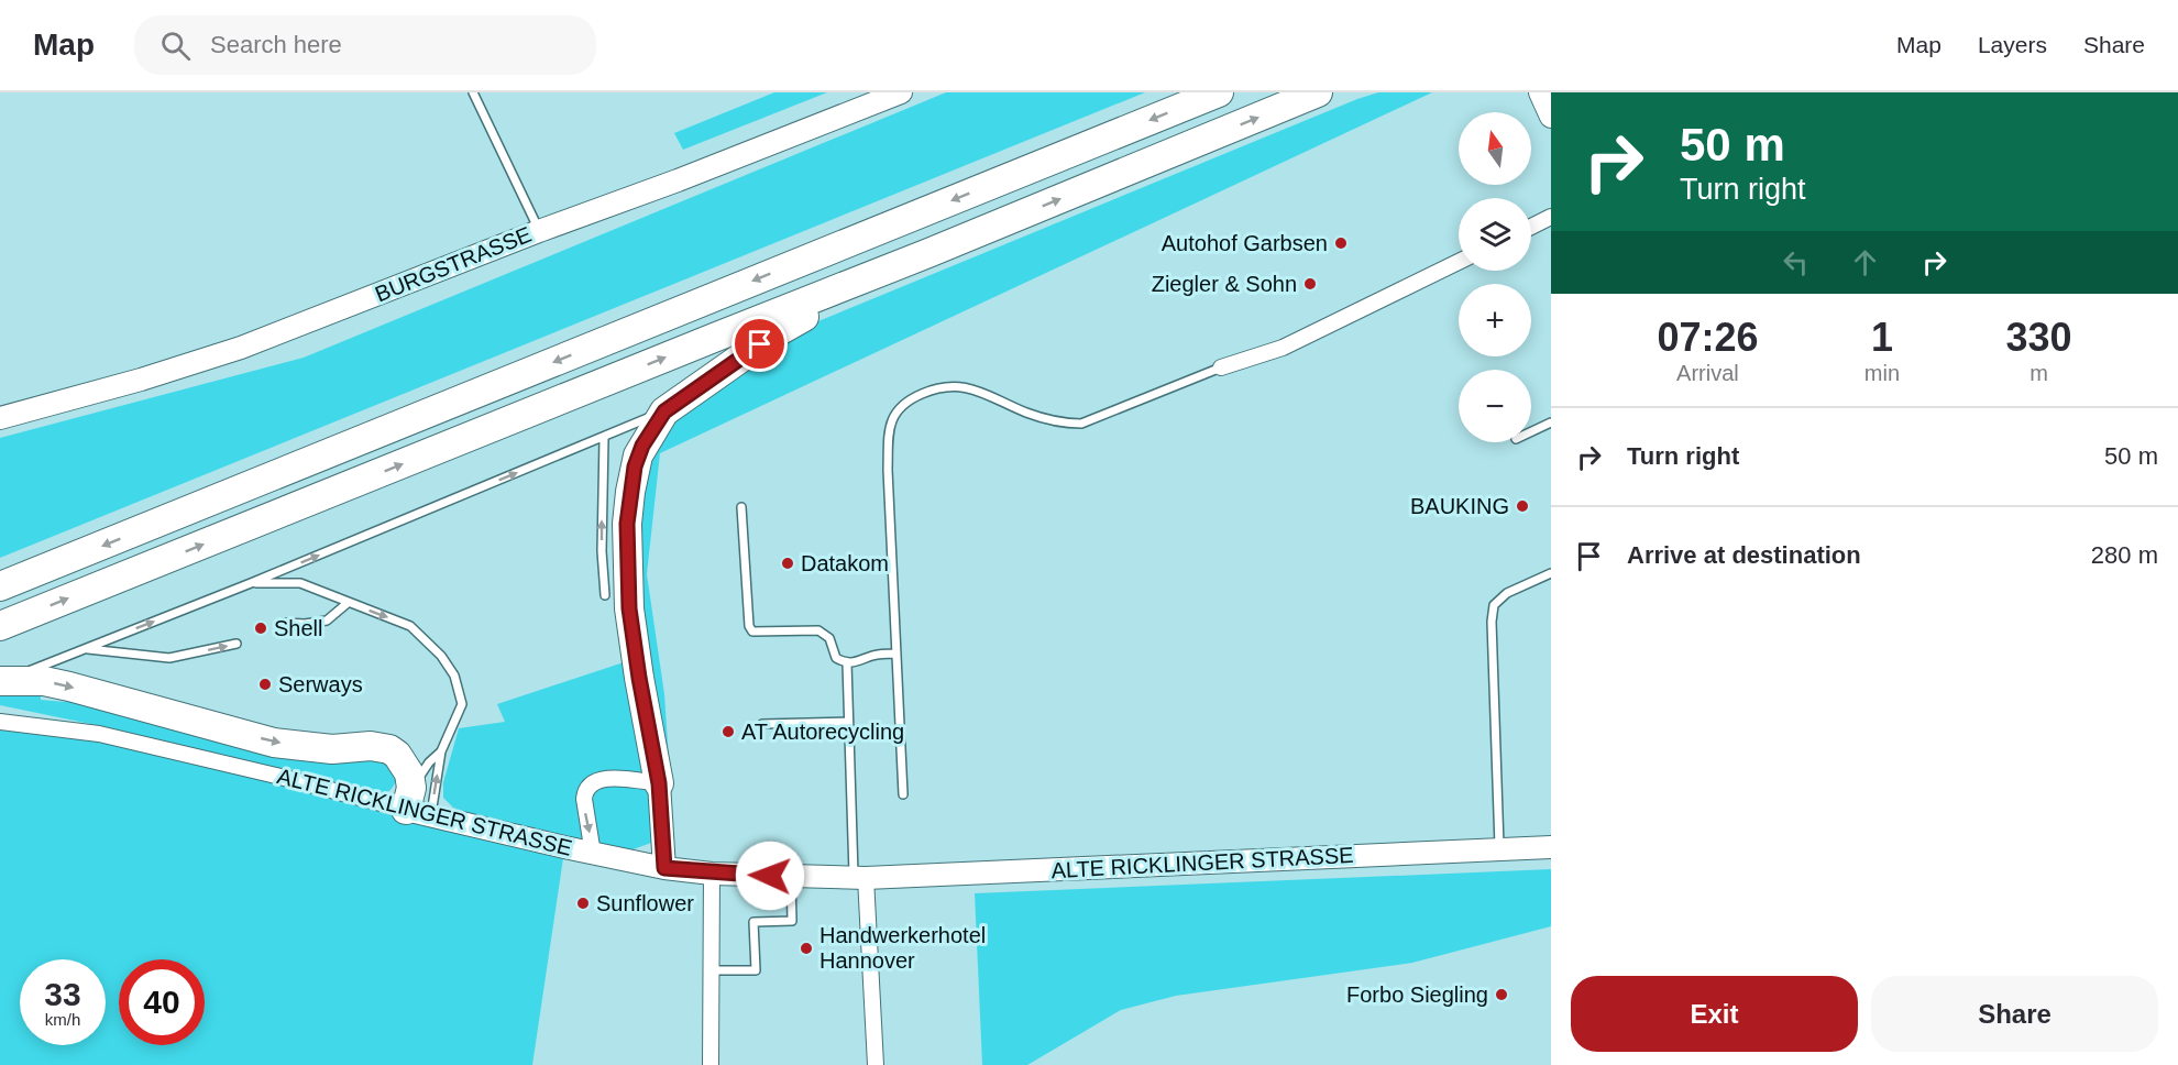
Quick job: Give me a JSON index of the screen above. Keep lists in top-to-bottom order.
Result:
{
  "streets": {
    "street": ["BURGSTRASSE", "ALTE RICKLINGER STRASSE"]
  },
  "places": [
    "Autohof Garbsen",
    "Ziegler & Sohn",
    "BAUKING",
    "Datakom",
    "Shell",
    "Serways",
    "AT Autorecycling",
    "Sunflower",
    "Handwerkerhotel Hannover",
    "Forbo Siegling"
  ],
  "north": "top",
  "page": {
    "header": "Map",
    "search": "Search here",
    "nav": ["Map", "Layers", "Share"],
    "turn": ["50 m", "Turn right"],
    "map_buttons": ["+", "−"],
    "eta": [
      "07:26",
      "Arrival",
      "1",
      "min",
      "330",
      "m"
    ],
    "list": [
      {
        "name": "Turn right",
        "value": "50 m"
      },
      {
        "name": "Arrive at destination",
        "value": "280 m"
      }
    ],
    "speed": "33 km/h",
    "limit": "40",
    "buttons": ["Exit", "Share"]
  }
}
